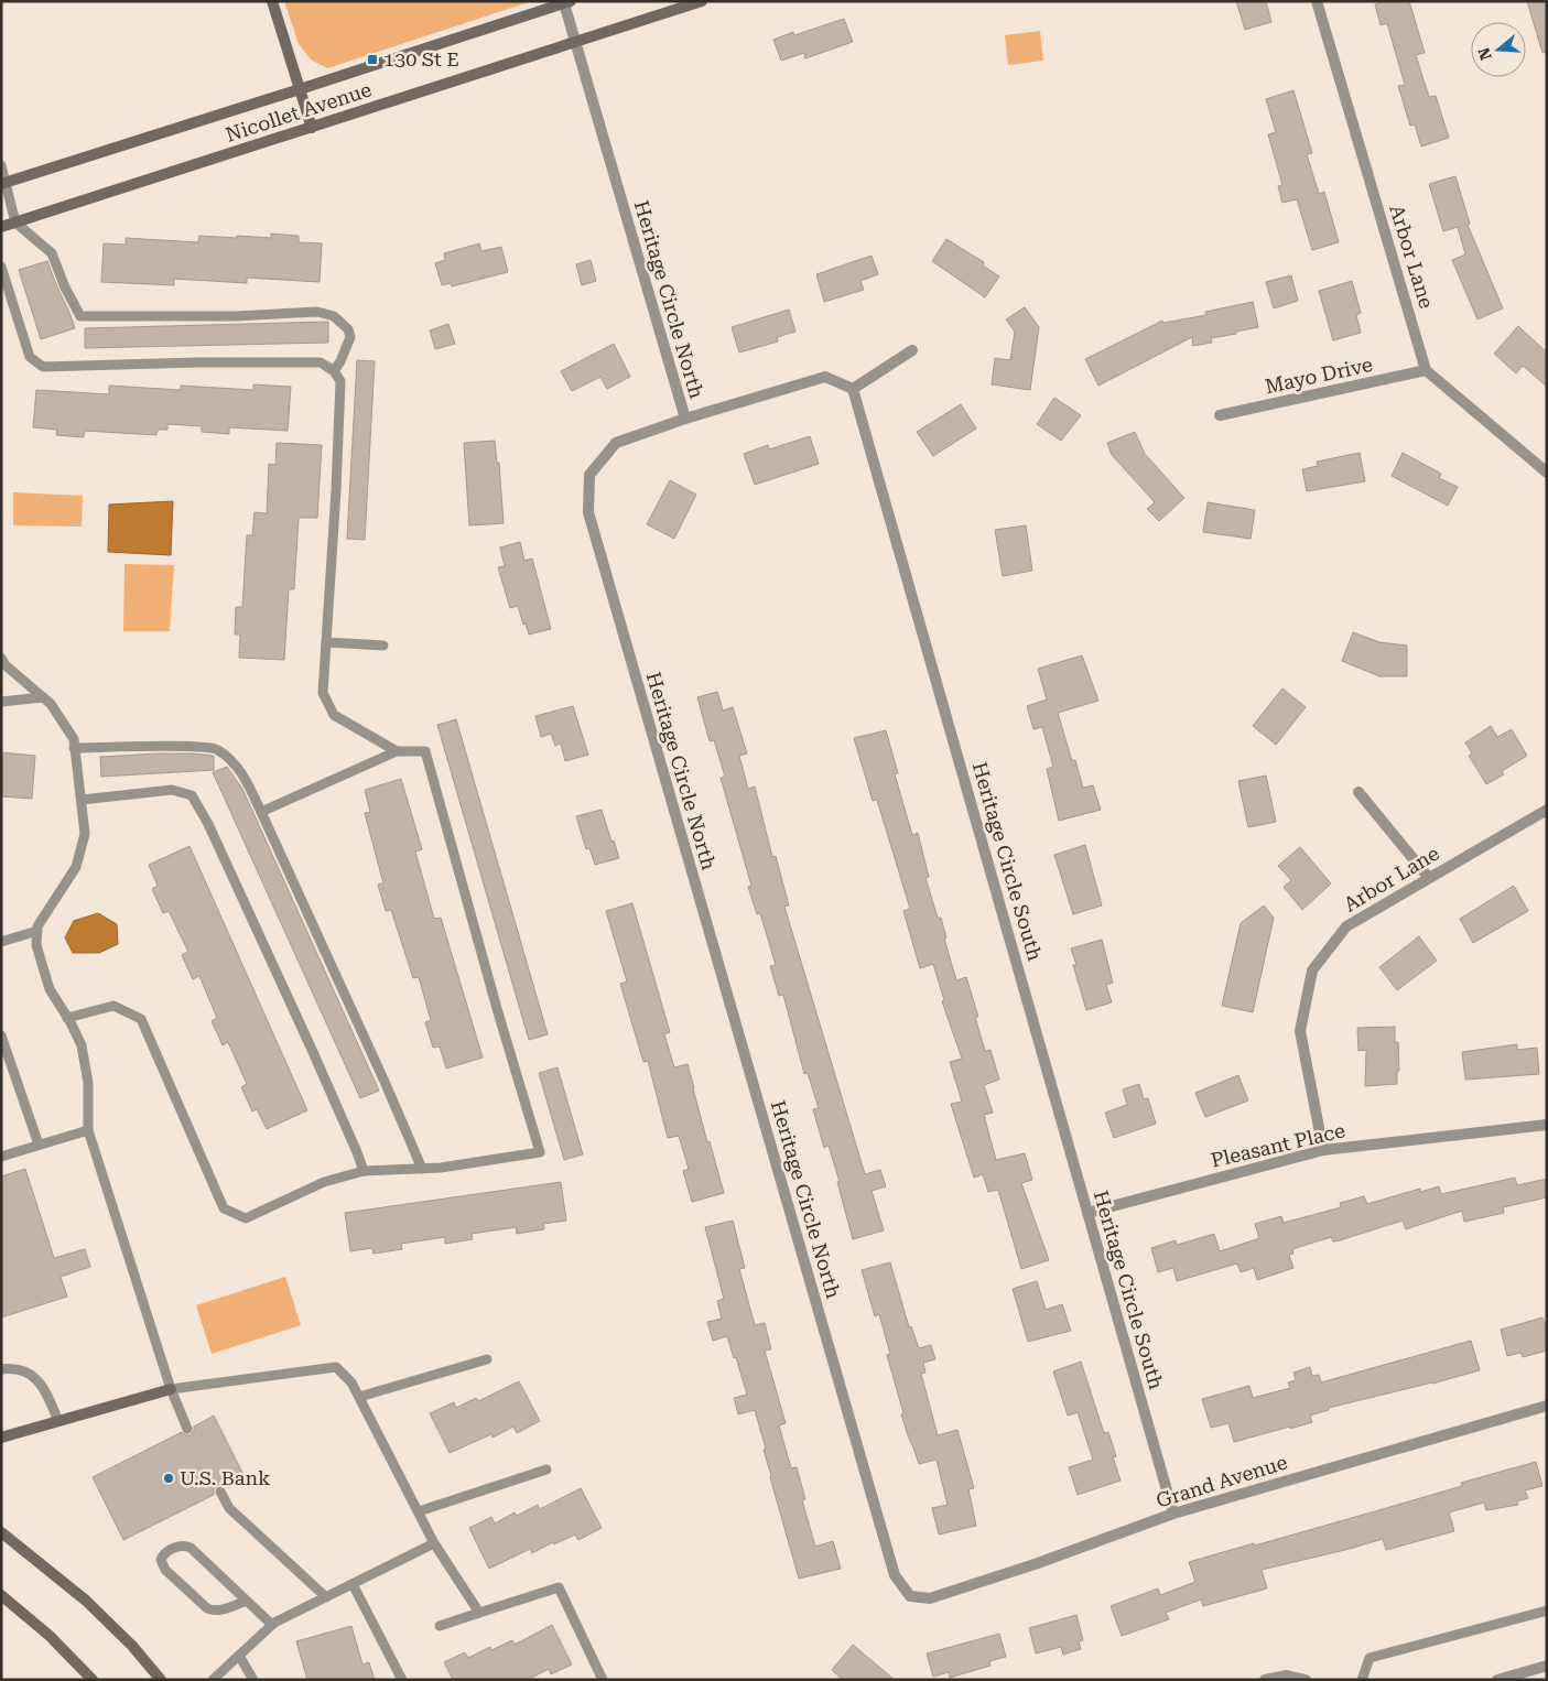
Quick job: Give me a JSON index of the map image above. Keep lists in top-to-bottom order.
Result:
{
  "streets": {
    "main road": ["Nicollet Avenue"],
    "street": [
      "Arbor Lane",
      "Heritage Circle North",
      "Mayo Drive",
      "Heritage Circle South",
      "Pleasant Place",
      "Grand Avenue"
    ]
  },
  "crossings": [
    ["Nicollet Avenue", "Heritage Circle North"],
    ["Arbor Lane", "Mayo Drive"],
    ["Arbor Lane", "Pleasant Place"],
    ["Heritage Circle North", "Grand Avenue"],
    ["Heritage Circle South", "Pleasant Place"],
    ["Heritage Circle South", "Grand Avenue"]
  ],
  "places": {
    "transit": ["130 St E"],
    "other": ["U.S. Bank"]
  },
  "north": "left"
}
